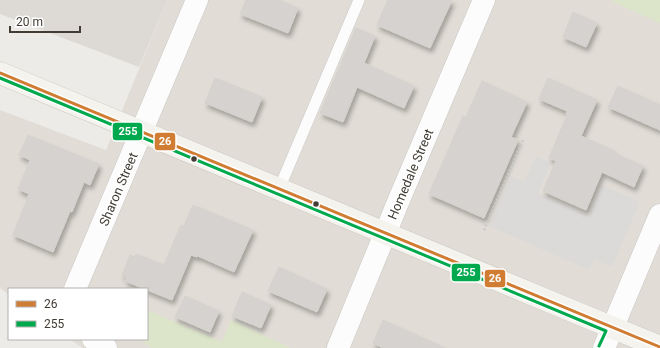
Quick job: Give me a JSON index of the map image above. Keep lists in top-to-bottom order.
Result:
{
  "streets": {
    "street": ["Homedale Street", "Sharon Street"]
  },
  "lines": ["transit line 26", "transit line 255"],
  "legend": ["26", "255"],
  "scale_bar": "20 m"
}
